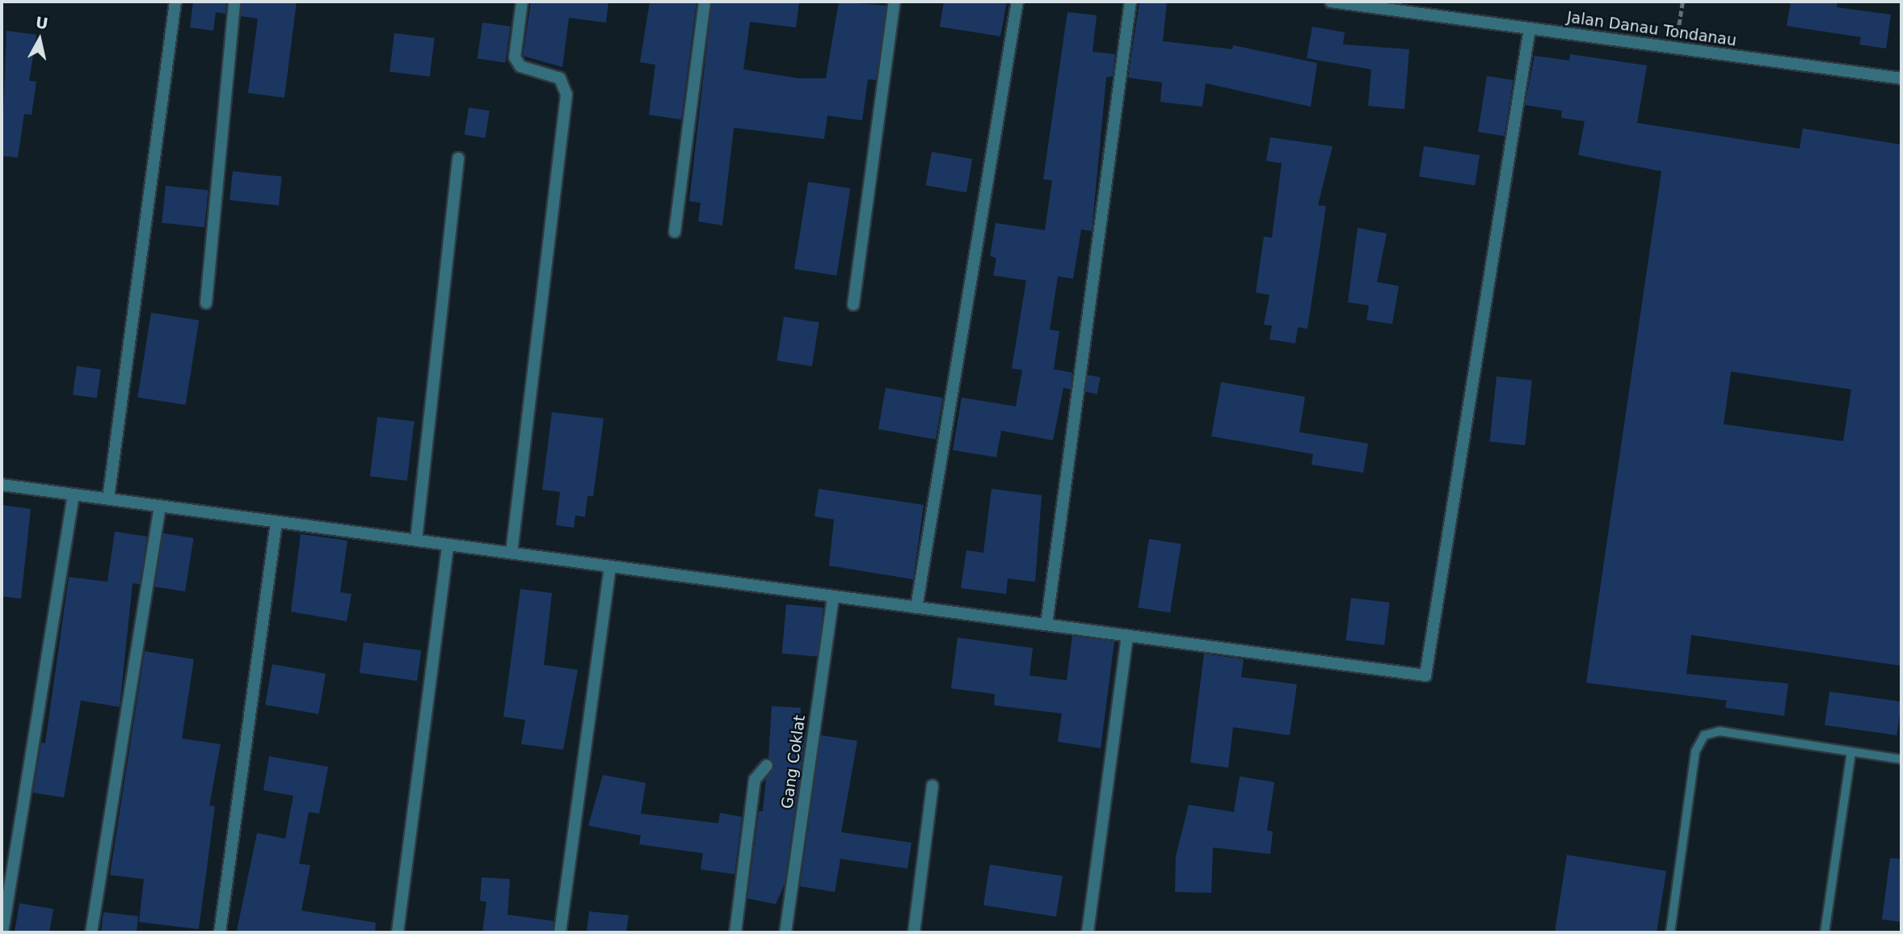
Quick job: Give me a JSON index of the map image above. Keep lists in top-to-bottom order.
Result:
{
  "streets": {
    "street": ["Jalan Danau Tondanau", "Gang Coklat"]
  },
  "north": "top"
}
